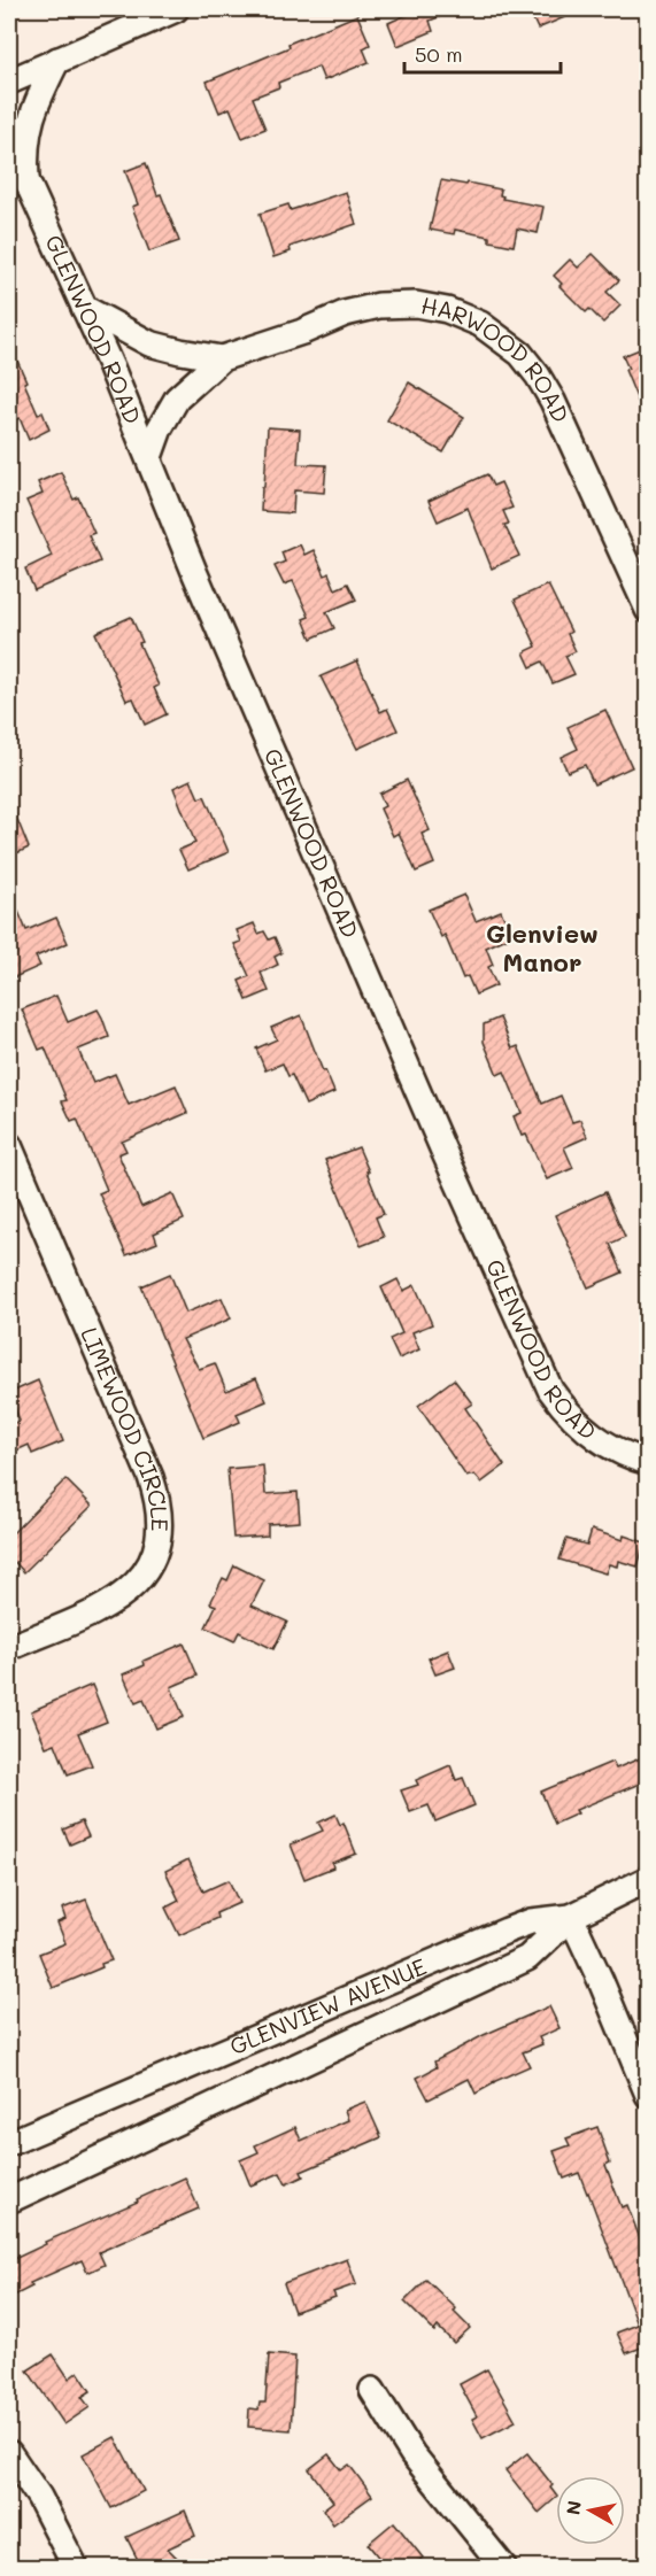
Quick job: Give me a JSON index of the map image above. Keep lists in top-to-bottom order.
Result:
{
  "streets": {
    "street": [
      "GLENWOOD ROAD",
      "HARWOOD ROAD",
      "LIMEWOOD CIRCLE",
      "GLENVIEW AVENUE"
    ]
  },
  "crossings": [
    ["GLENWOOD ROAD", "HARWOOD ROAD"]
  ],
  "districts": ["Glenview Manor"],
  "scale_bar": "50 m",
  "north": "left"
}
